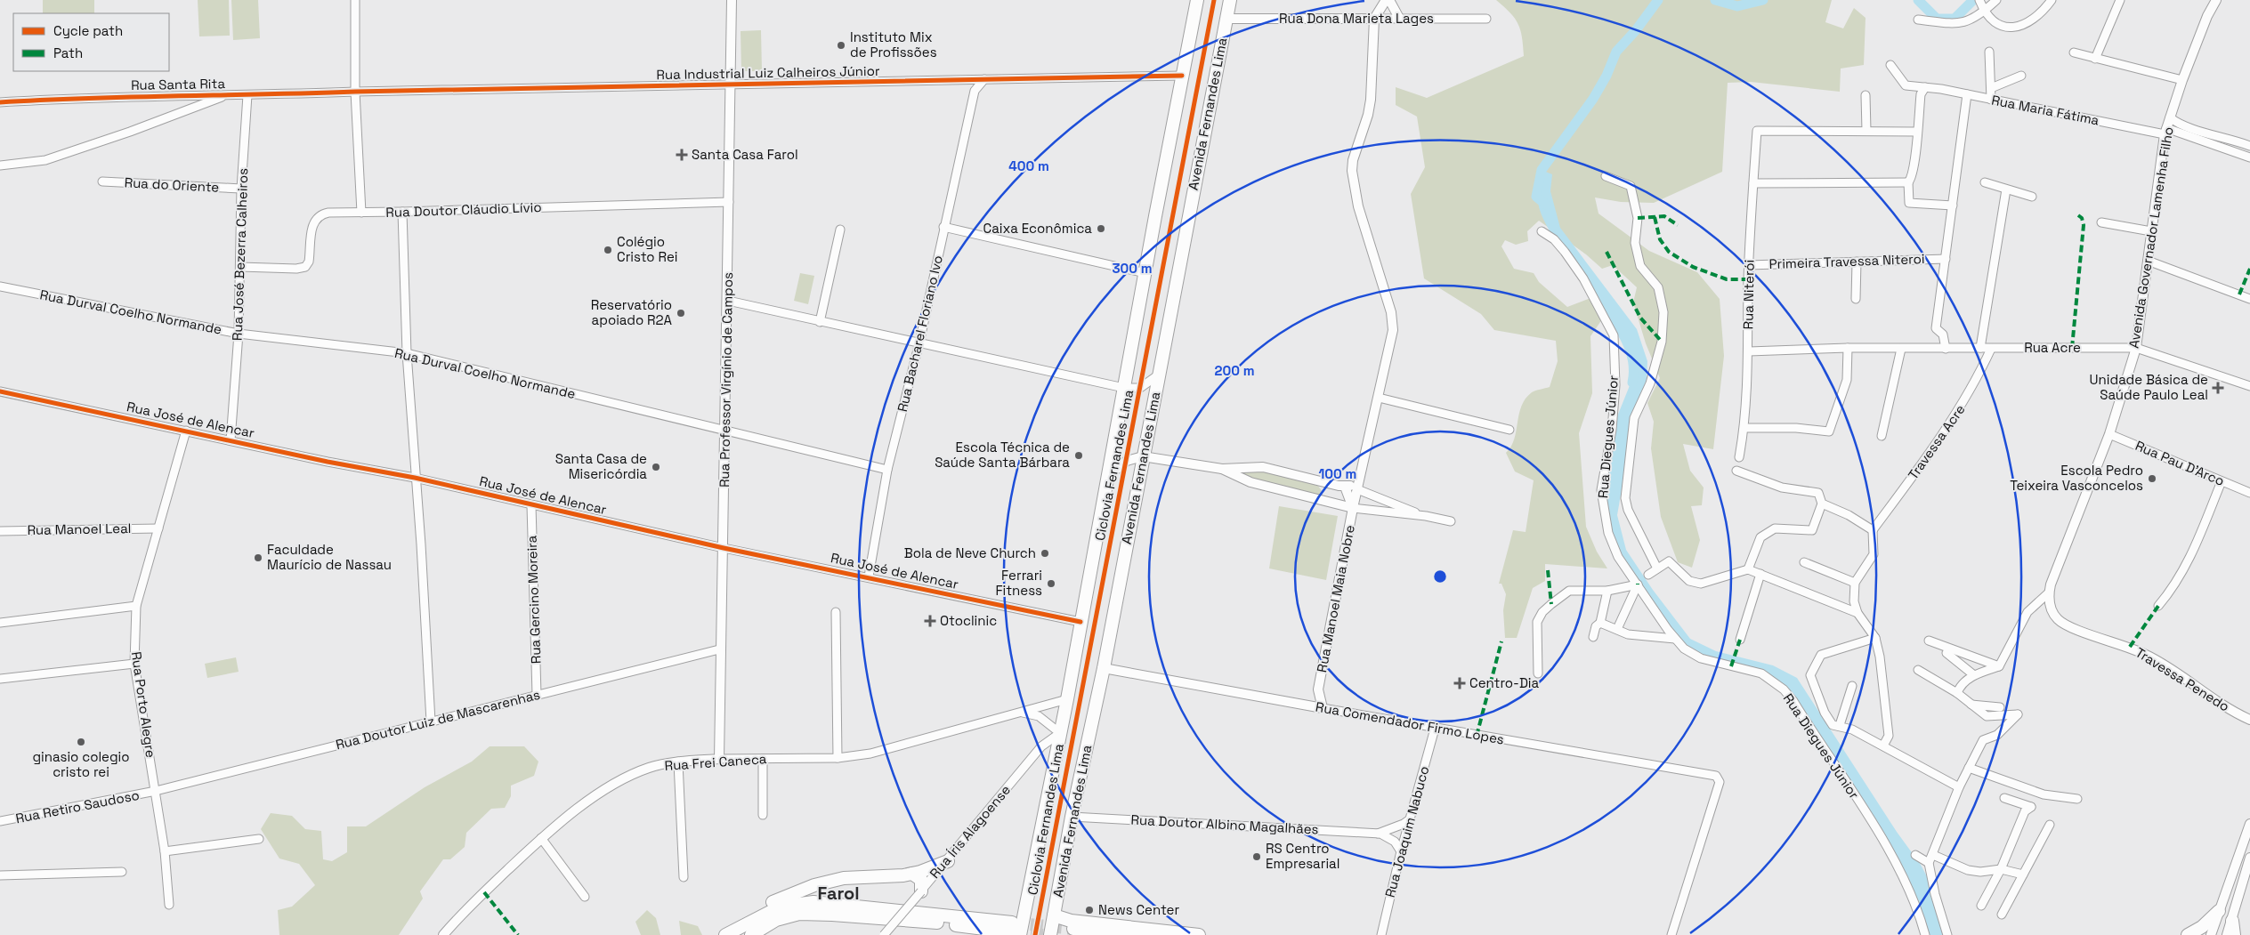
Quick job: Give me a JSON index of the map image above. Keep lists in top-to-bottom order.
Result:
{
  "streets": {
    "main road": ["Avenida Fernandes Lima"],
    "street": [
      "Rua Dona Marieta Lages",
      "Rua Industrial Luiz Calheiros Júnior",
      "Rua Santa Rita",
      "Rua Maria Fátima",
      "Rua do Oriente",
      "Rua Doutor Cláudio Lívio",
      "Avenida Governador Lamenha Filho",
      "Rua José Bezerra Calheiros",
      "Primeira Travessa Niteroi",
      "Rua Niterói",
      "Rua Durval Coelho Normande",
      "Rua Bacharel Floriano Ivo",
      "Rua Acre",
      "Rua Professor Virgínio de Campos",
      "Rua José de Alencar",
      "Rua Diegues Júnior",
      "Travessa Acre",
      "Rua Pau D'Arco",
      "Rua Manoel Leal",
      "Rua Manoel Maia Nobre",
      "Rua Gercino Moreira",
      "Travessa Penedo",
      "Rua Porto Alegre",
      "Rua Doutor Luiz de Mascarenhas",
      "Rua Comendador Firmo Lopes",
      "Rua Frei Caneca",
      "Rua Retiro Saudoso",
      "Rua Doutor Albino Magalhães",
      "Rua Íris Alagoense",
      "Rua Joaquim Nabuco"
    ],
    "cycle path": ["Ciclovia Fernandes Lima"]
  },
  "crossings": [
    ["Rua Dona Marieta Lages", "Avenida Fernandes Lima"],
    ["Rua Dona Marieta Lages", "Rua Manoel Maia Nobre"],
    ["Rua Industrial Luiz Calheiros Júnior", "Rua Santa Rita"],
    ["Rua Industrial Luiz Calheiros Júnior", "Rua Bacharel Floriano Ivo"],
    ["Rua Industrial Luiz Calheiros Júnior", "Rua Professor Virgínio de Campos"],
    ["Rua Santa Rita", "Rua José Bezerra Calheiros"],
    ["Rua Maria Fátima", "Avenida Governador Lamenha Filho"],
    ["Avenida Fernandes Lima", "Rua Comendador Firmo Lopes"],
    ["Avenida Fernandes Lima", "Rua Doutor Albino Magalhães"],
    ["Rua do Oriente", "Rua José Bezerra Calheiros"],
    ["Rua Doutor Cláudio Lívio", "Rua José Bezerra Calheiros"],
    ["Rua Doutor Cláudio Lívio", "Rua Professor Virgínio de Campos"],
    ["Avenida Governador Lamenha Filho", "Rua Acre"],
    ["Avenida Governador Lamenha Filho", "Rua Pau D'Arco"],
    ["Avenida Governador Lamenha Filho", "Travessa Penedo"],
    ["Rua José Bezerra Calheiros", "Rua Durval Coelho Normande"],
    ["Rua José Bezerra Calheiros", "Rua José de Alencar"],
    ["Primeira Travessa Niteroi", "Rua Niterói"],
    ["Rua Niterói", "Rua Acre"],
    ["Rua Durval Coelho Normande", "Rua Bacharel Floriano Ivo"],
    ["Rua Durval Coelho Normande", "Rua Professor Virgínio de Campos"],
    ["Rua Bacharel Floriano Ivo", "Rua José de Alencar"],
    ["Rua Acre", "Travessa Acre"],
    ["Rua Professor Virgínio de Campos", "Rua José de Alencar"],
    ["Rua Professor Virgínio de Campos", "Rua Doutor Luiz de Mascarenhas"],
    ["Rua Professor Virgínio de Campos", "Rua Frei Caneca"],
    ["Rua José de Alencar", "Rua Gercino Moreira"],
    ["Rua José de Alencar", "Rua Porto Alegre"],
    ["Rua Manoel Leal", "Rua Porto Alegre"],
    ["Rua Manoel Maia Nobre", "Rua Comendador Firmo Lopes"],
    ["Rua Gercino Moreira", "Rua Doutor Luiz de Mascarenhas"],
    ["Rua Porto Alegre", "Rua Doutor Luiz de Mascarenhas"],
    ["Rua Porto Alegre", "Rua Retiro Saudoso"],
    ["Rua Doutor Luiz de Mascarenhas", "Rua Retiro Saudoso"],
    ["Rua Comendador Firmo Lopes", "Rua Joaquim Nabuco"],
    ["Rua Frei Caneca", "Rua Íris Alagoense"],
    ["Rua Doutor Albino Magalhães", "Rua Joaquim Nabuco"]
  ],
  "districts": ["Farol"],
  "places": {
    "other": [
      "Instituto Mix de Profissões",
      "Caixa Econômica",
      "Colégio Cristo Rei",
      "Reservatório apoiado R2A",
      "Escola Técnica de Saúde Santa Bárbara",
      "Santa Casa de Misericórdia",
      "Escola Pedro Teixeira Vasconcelos",
      "Bola de Neve Church",
      "Faculdade Maurício de Nassau",
      "Ferrari Fitness",
      "ginasio colegio cristo rei",
      "RS Centro Empresarial",
      "News Center"
    ],
    "health": [
      "Santa Casa Farol",
      "Unidade Básica de Saúde Paulo Leal",
      "Otoclinic",
      "Centro-Dia"
    ]
  },
  "legend": ["Cycle path", "Path"],
  "rings": [
    "400 m",
    "300 m",
    "200 m",
    "100 m"
  ]
}
